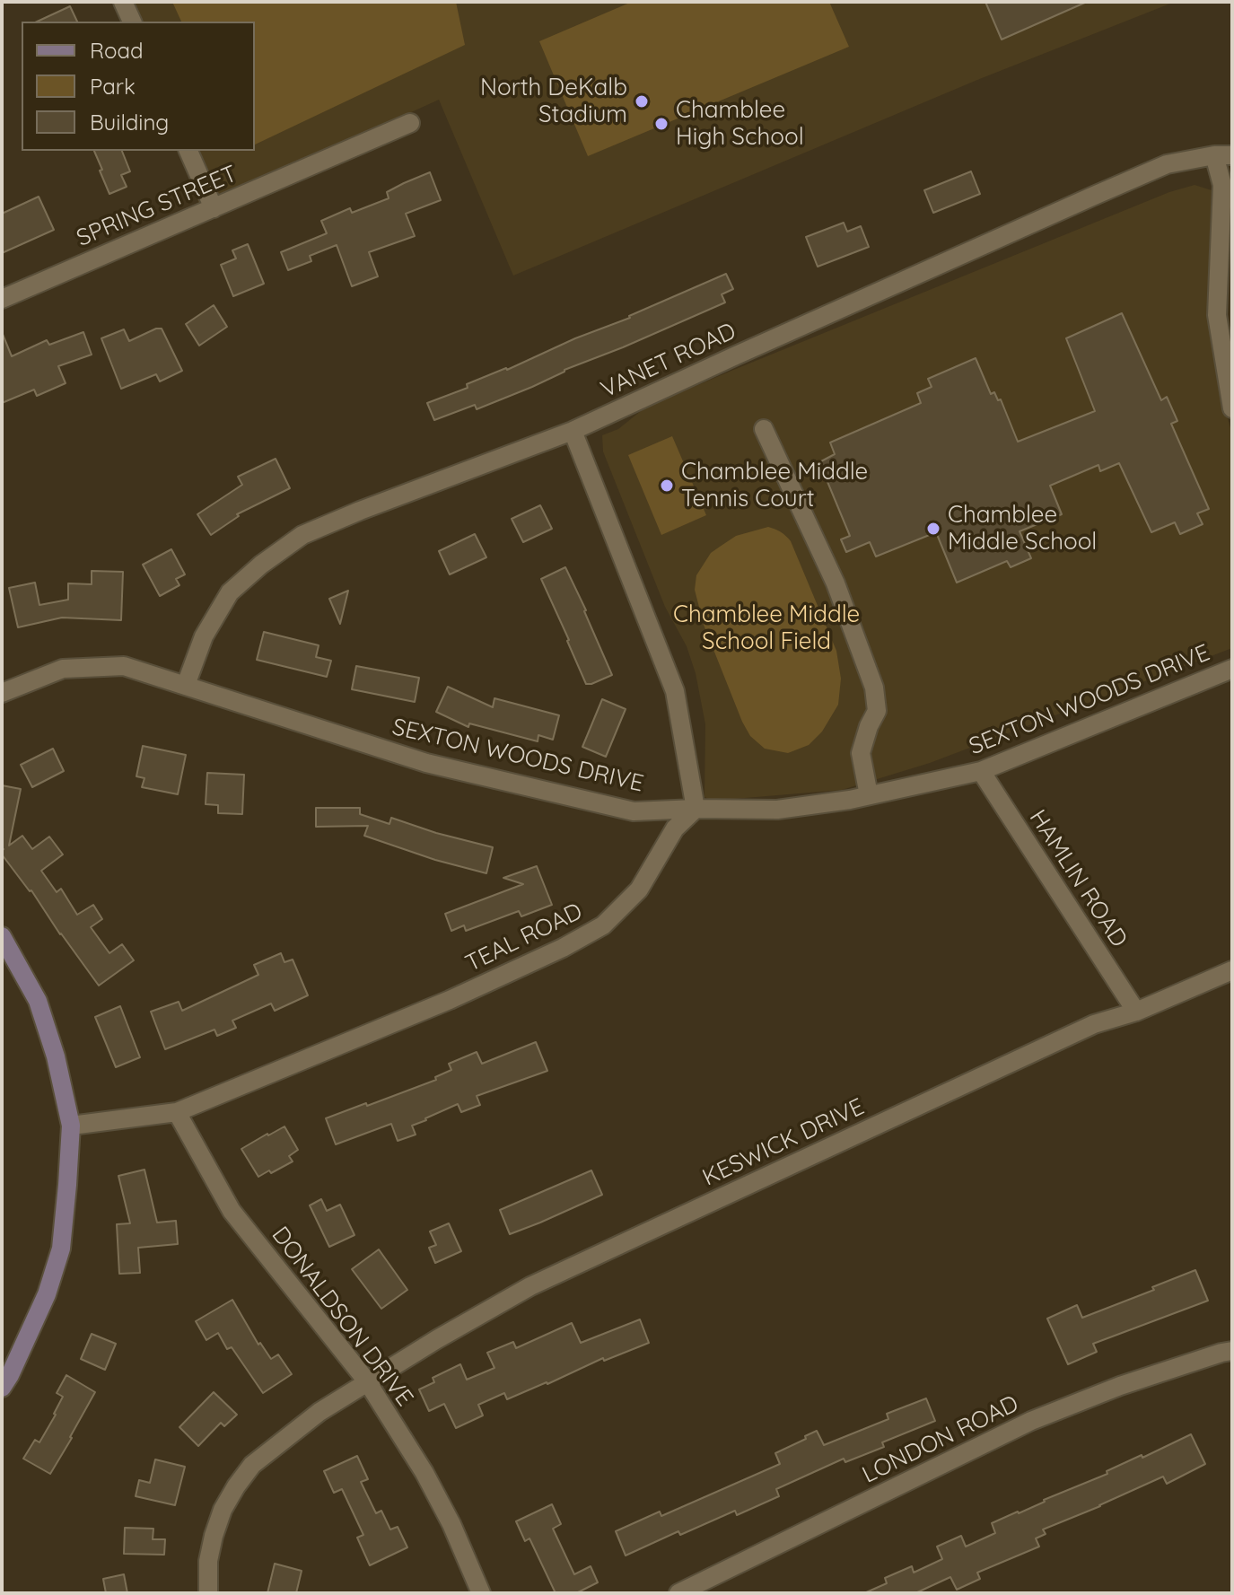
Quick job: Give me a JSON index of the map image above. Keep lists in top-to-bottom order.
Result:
{
  "streets": {
    "street": [
      "SPRING STREET",
      "VANET ROAD",
      "SEXTON WOODS DRIVE",
      "HAMLIN ROAD",
      "TEAL ROAD",
      "KESWICK DRIVE",
      "DONALDSON DRIVE",
      "LONDON ROAD"
    ]
  },
  "crossings": [
    ["VANET ROAD", "SEXTON WOODS DRIVE"],
    ["SEXTON WOODS DRIVE", "HAMLIN ROAD"],
    ["SEXTON WOODS DRIVE", "TEAL ROAD"],
    ["HAMLIN ROAD", "KESWICK DRIVE"],
    ["TEAL ROAD", "DONALDSON DRIVE"],
    ["KESWICK DRIVE", "DONALDSON DRIVE"]
  ],
  "parks": ["Chamblee Middle School Field"],
  "places": [
    "North DeKalb Stadium",
    "Chamblee High School",
    "Chamblee Middle Tennis Court",
    "Chamblee Middle School"
  ],
  "legend": ["Road", "Park", "Building"]
}
